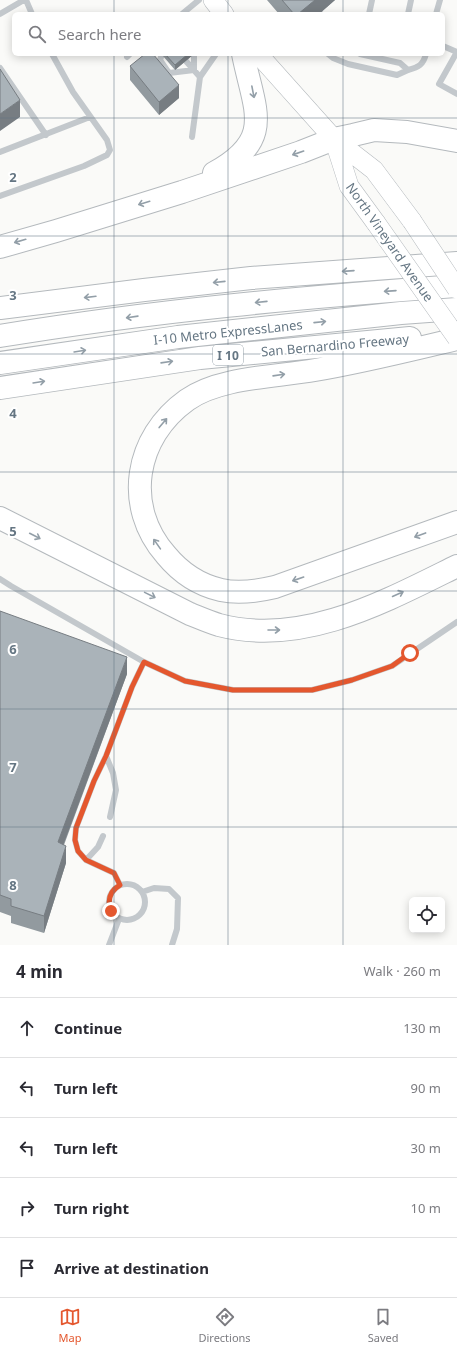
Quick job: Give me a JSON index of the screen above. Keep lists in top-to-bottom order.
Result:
{
  "streets": {
    "highway": ["I-10 Metro ExpressLanes", "San Bernardino Freeway", "I 10"],
    "main road": ["North Vineyard Avenue"]
  },
  "crossings": [
    ["North Vineyard Avenue", "I-10 Metro ExpressLanes"]
  ],
  "page": {
    "search": "Search here",
    "heading": ["4 min", "Walk · 260 m"],
    "list": [
      ["Continue", "130 m"],
      ["Turn left", "90 m"],
      ["Turn left", "30 m"],
      ["Turn right", "10 m"],
      "Arrive at destination"
    ],
    "nav": ["Map", "Directions", "Saved"]
  },
  "grid": {
    "rows": [
      "2",
      "3",
      "4",
      "5",
      "6",
      "7",
      "8"
    ]
  }
}
